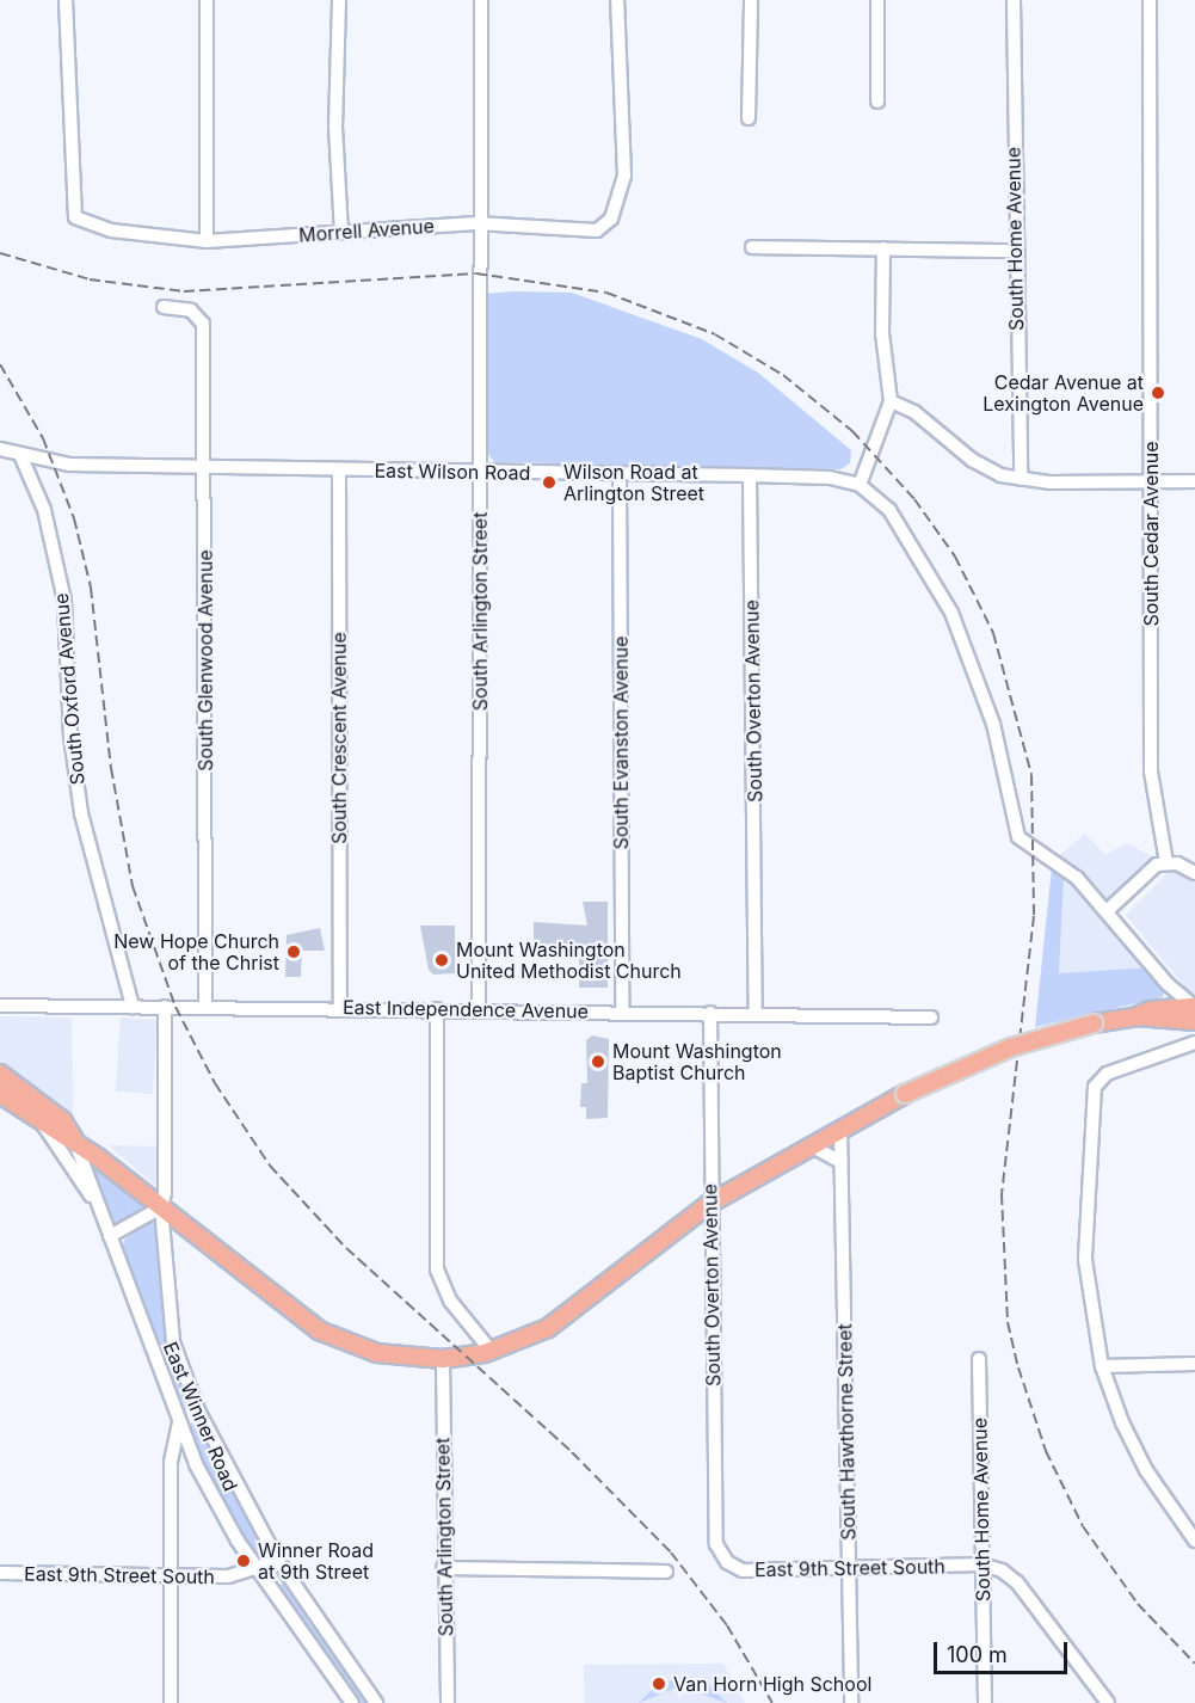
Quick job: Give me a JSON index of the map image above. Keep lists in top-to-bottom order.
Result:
{
  "streets": {
    "main road": ["East Winner Road"],
    "street": [
      "Morrell Avenue",
      "South Home Avenue",
      "East Wilson Road",
      "South Cedar Avenue",
      "South Arlington Street",
      "South Glenwood Avenue",
      "South Oxford Avenue",
      "South Overton Avenue",
      "South Crescent Avenue",
      "South Evanston Avenue",
      "East Independence Avenue",
      "South Hawthorne Street",
      "East 9th Street South"
    ]
  },
  "crossings": [
    ["Morrell Avenue", "South Arlington Street"],
    ["South Home Avenue", "East 9th Street South"],
    ["East Wilson Road", "South Arlington Street"],
    ["East Wilson Road", "South Glenwood Avenue"],
    ["East Wilson Road", "South Oxford Avenue"],
    ["East Wilson Road", "South Overton Avenue"],
    ["East Wilson Road", "South Crescent Avenue"],
    ["East Wilson Road", "South Evanston Avenue"],
    ["South Arlington Street", "East Independence Avenue"],
    ["South Glenwood Avenue", "East Independence Avenue"],
    ["South Oxford Avenue", "East Independence Avenue"],
    ["South Overton Avenue", "East Independence Avenue"],
    ["South Overton Avenue", "East 9th Street South"],
    ["South Crescent Avenue", "East Independence Avenue"],
    ["South Evanston Avenue", "East Independence Avenue"],
    ["East Winner Road", "East 9th Street South"],
    ["South Hawthorne Street", "East 9th Street South"]
  ],
  "places": [
    "Cedar Avenue at Lexington Avenue",
    "Wilson Road at Arlington Street",
    "New Hope Church of the Christ",
    "Mount Washington United Methodist Church",
    "Mount Washington Baptist Church",
    "Winner Road at 9th Street",
    "Van Horn High School"
  ],
  "scale_bar": "100 m"
}
